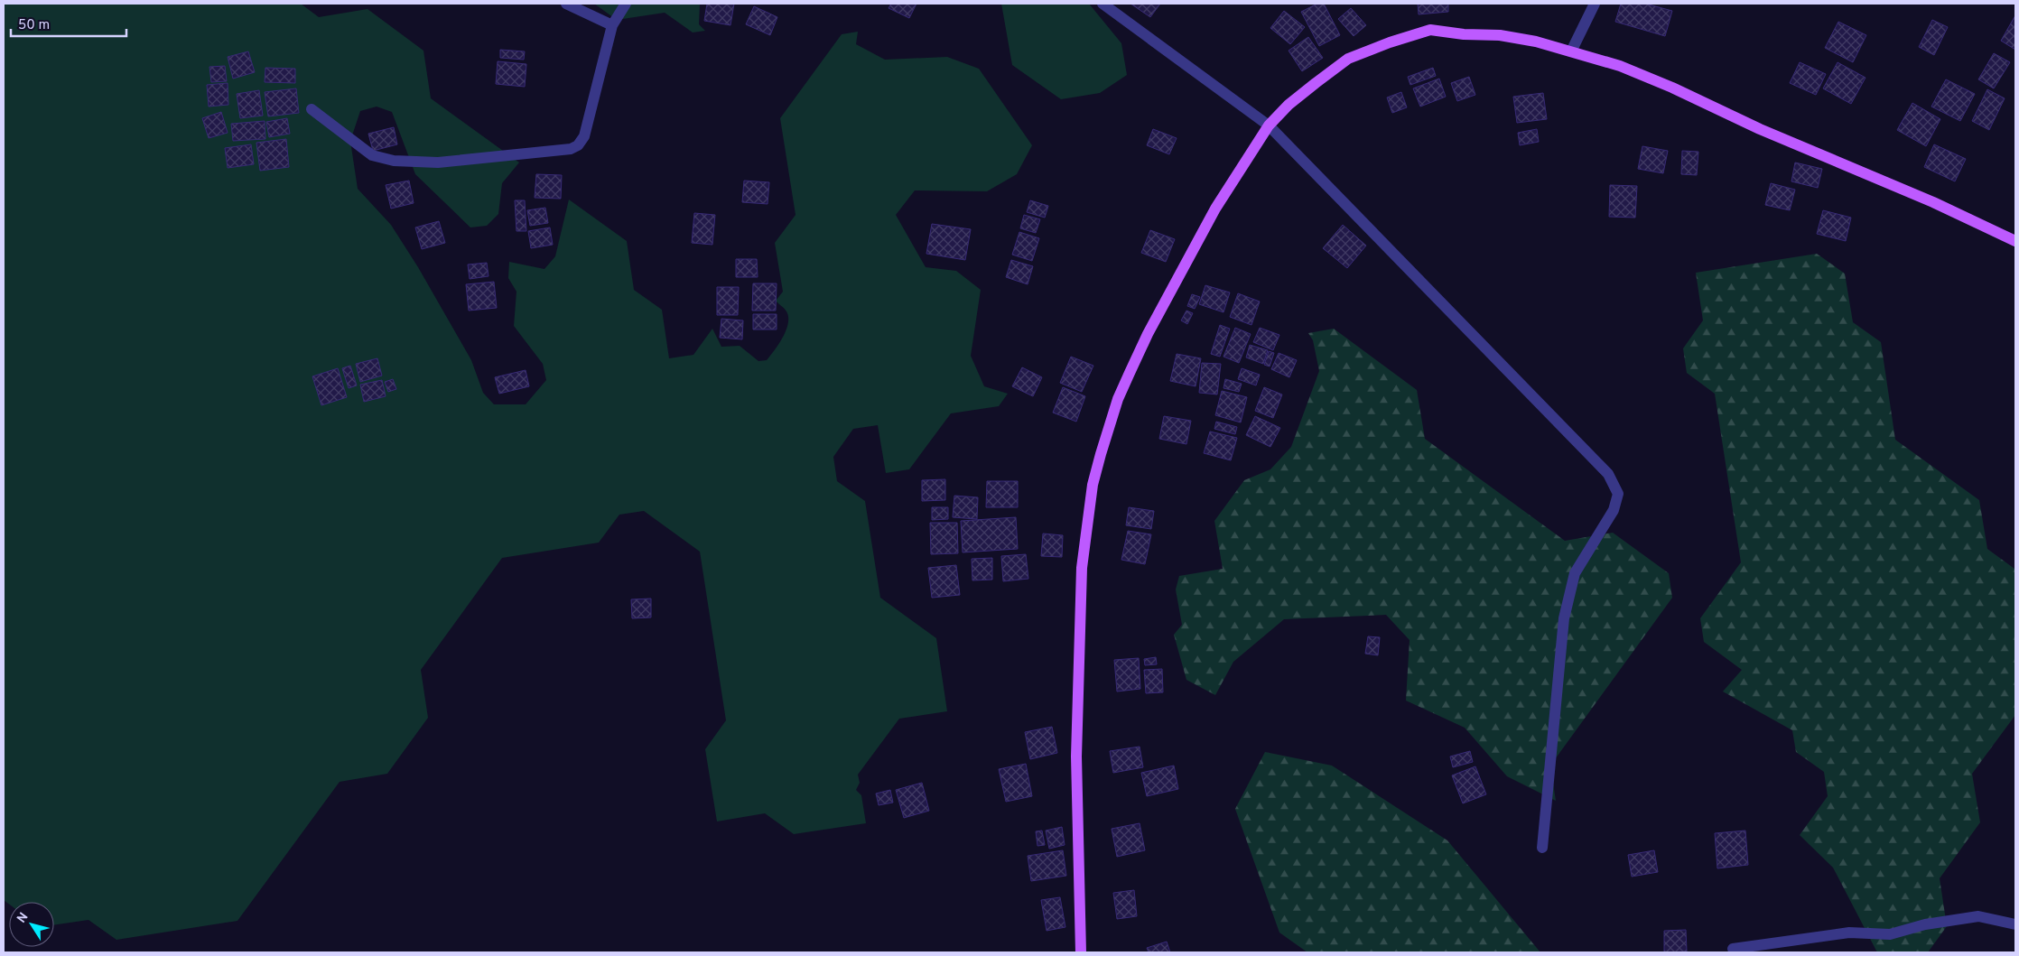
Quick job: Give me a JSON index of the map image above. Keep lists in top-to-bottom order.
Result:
{
  "scale_bar": "50 m",
  "north": "top left"
}
